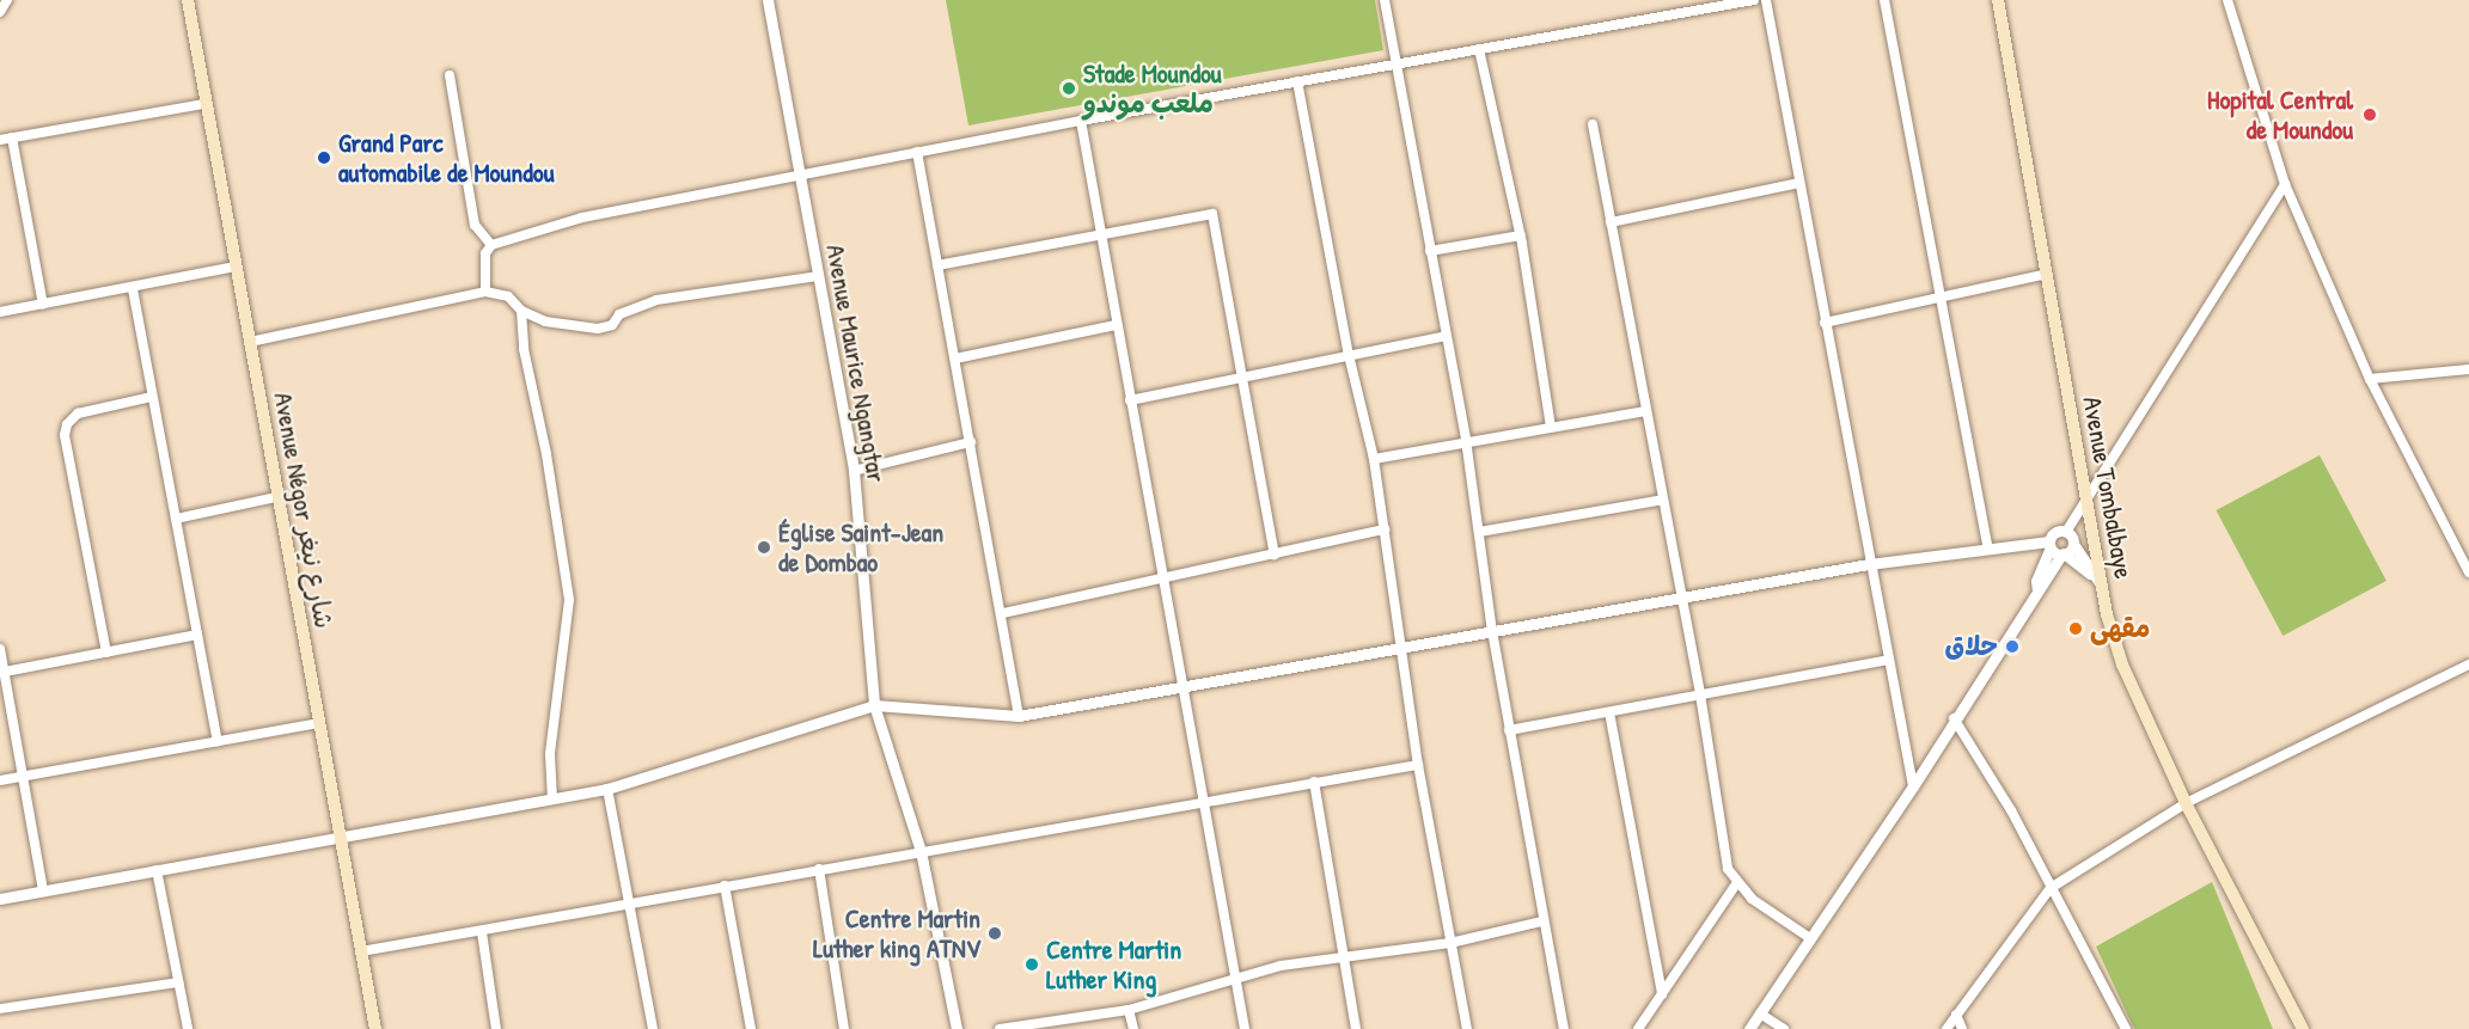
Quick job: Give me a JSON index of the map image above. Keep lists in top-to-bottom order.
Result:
{
  "streets": {
    "main road": ["Avenue Tombalbaye", "Avenue Négor شارع نيغر"],
    "street": ["Avenue Maurice Ngangtar"]
  },
  "places": [
    "Stade Moundou ملعب موندو",
    "Hopital Central de Moundou",
    "Grand Parc automabile de Moundou",
    "Église Saint-Jean de Dombao",
    "مقهى",
    "حلاق",
    "Centre Martin Luther king ATNV",
    "Centre Martin Luther King"
  ]
}
